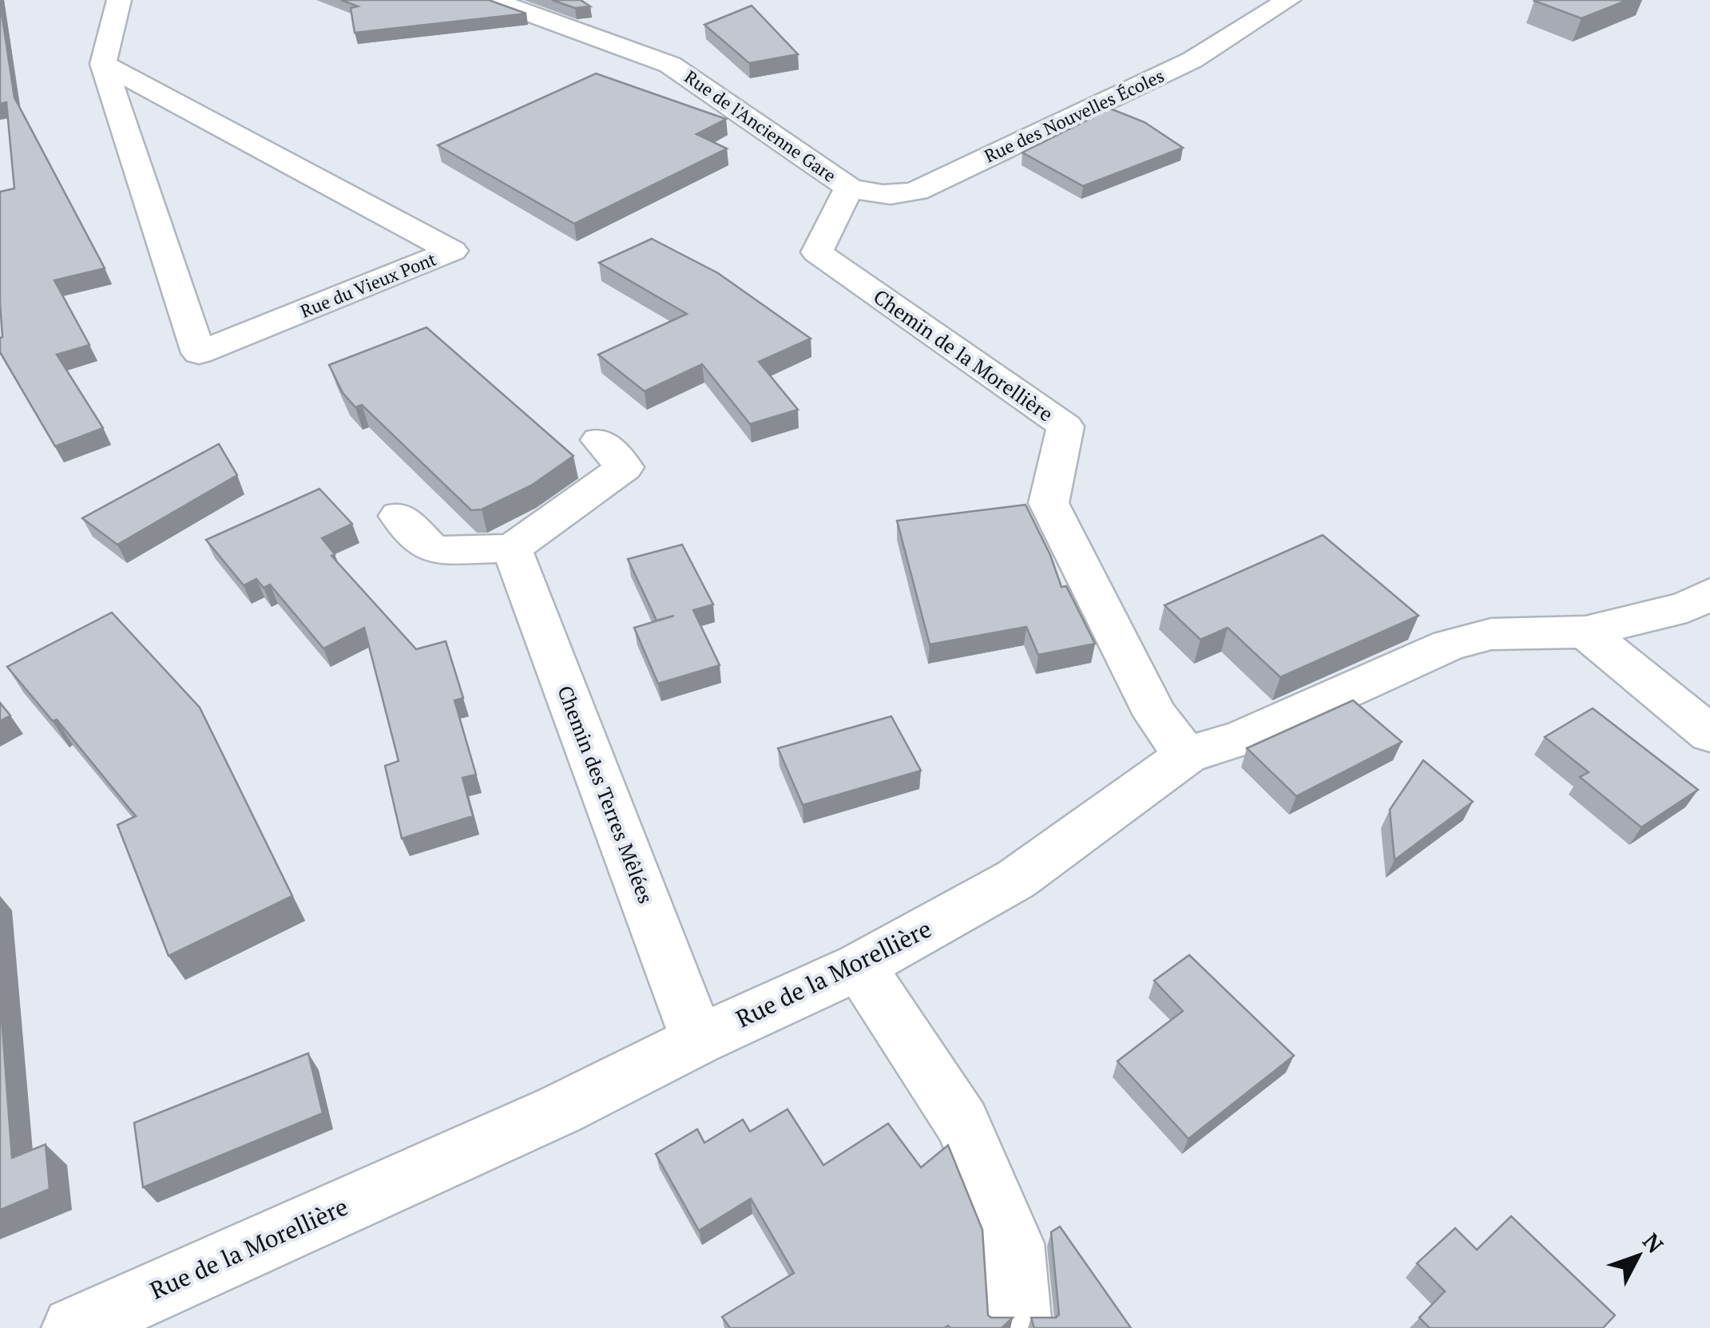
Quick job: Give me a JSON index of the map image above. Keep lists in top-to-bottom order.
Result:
{
  "streets": {
    "street": [
      "Rue des Nouvelles Écoles",
      "Rue de l'Ancienne Gare",
      "Rue du Vieux Pont",
      "Chemin de la Morellière",
      "Chemin des Terres Mêlées",
      "Rue de la Morellière"
    ]
  },
  "crossings": [
    ["Rue des Nouvelles Écoles", "Rue de l'Ancienne Gare"],
    ["Rue des Nouvelles Écoles", "Chemin de la Morellière"],
    ["Rue de l'Ancienne Gare", "Chemin de la Morellière"],
    ["Chemin de la Morellière", "Rue de la Morellière"],
    ["Chemin des Terres Mêlées", "Rue de la Morellière"]
  ],
  "north": "top right"
}
